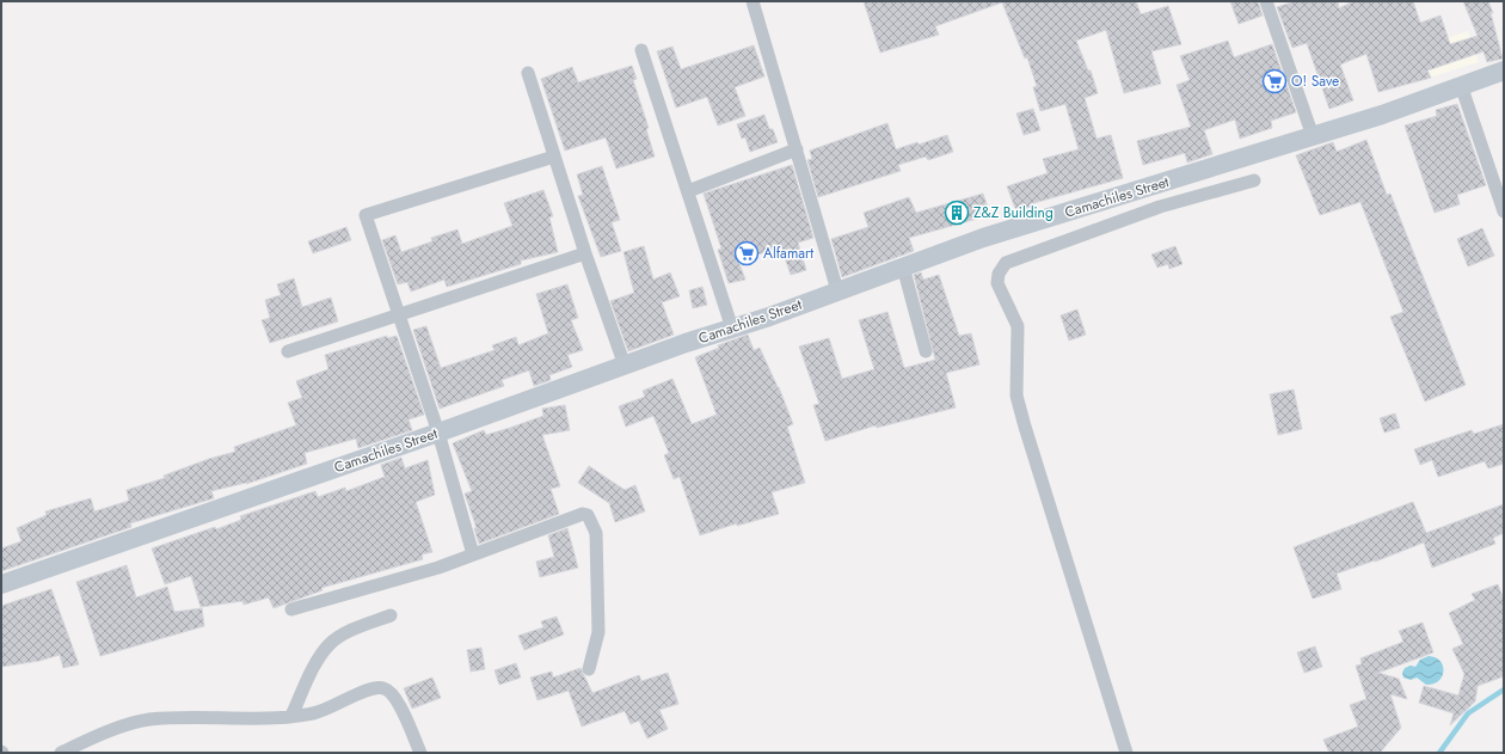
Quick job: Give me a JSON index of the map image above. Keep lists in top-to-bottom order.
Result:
{
  "streets": {
    "street": ["Camachiles Street"]
  },
  "places": {
    "supermarket": ["O! Save", "Alfamart"],
    "building": ["Z&Z Building"]
  }
}
